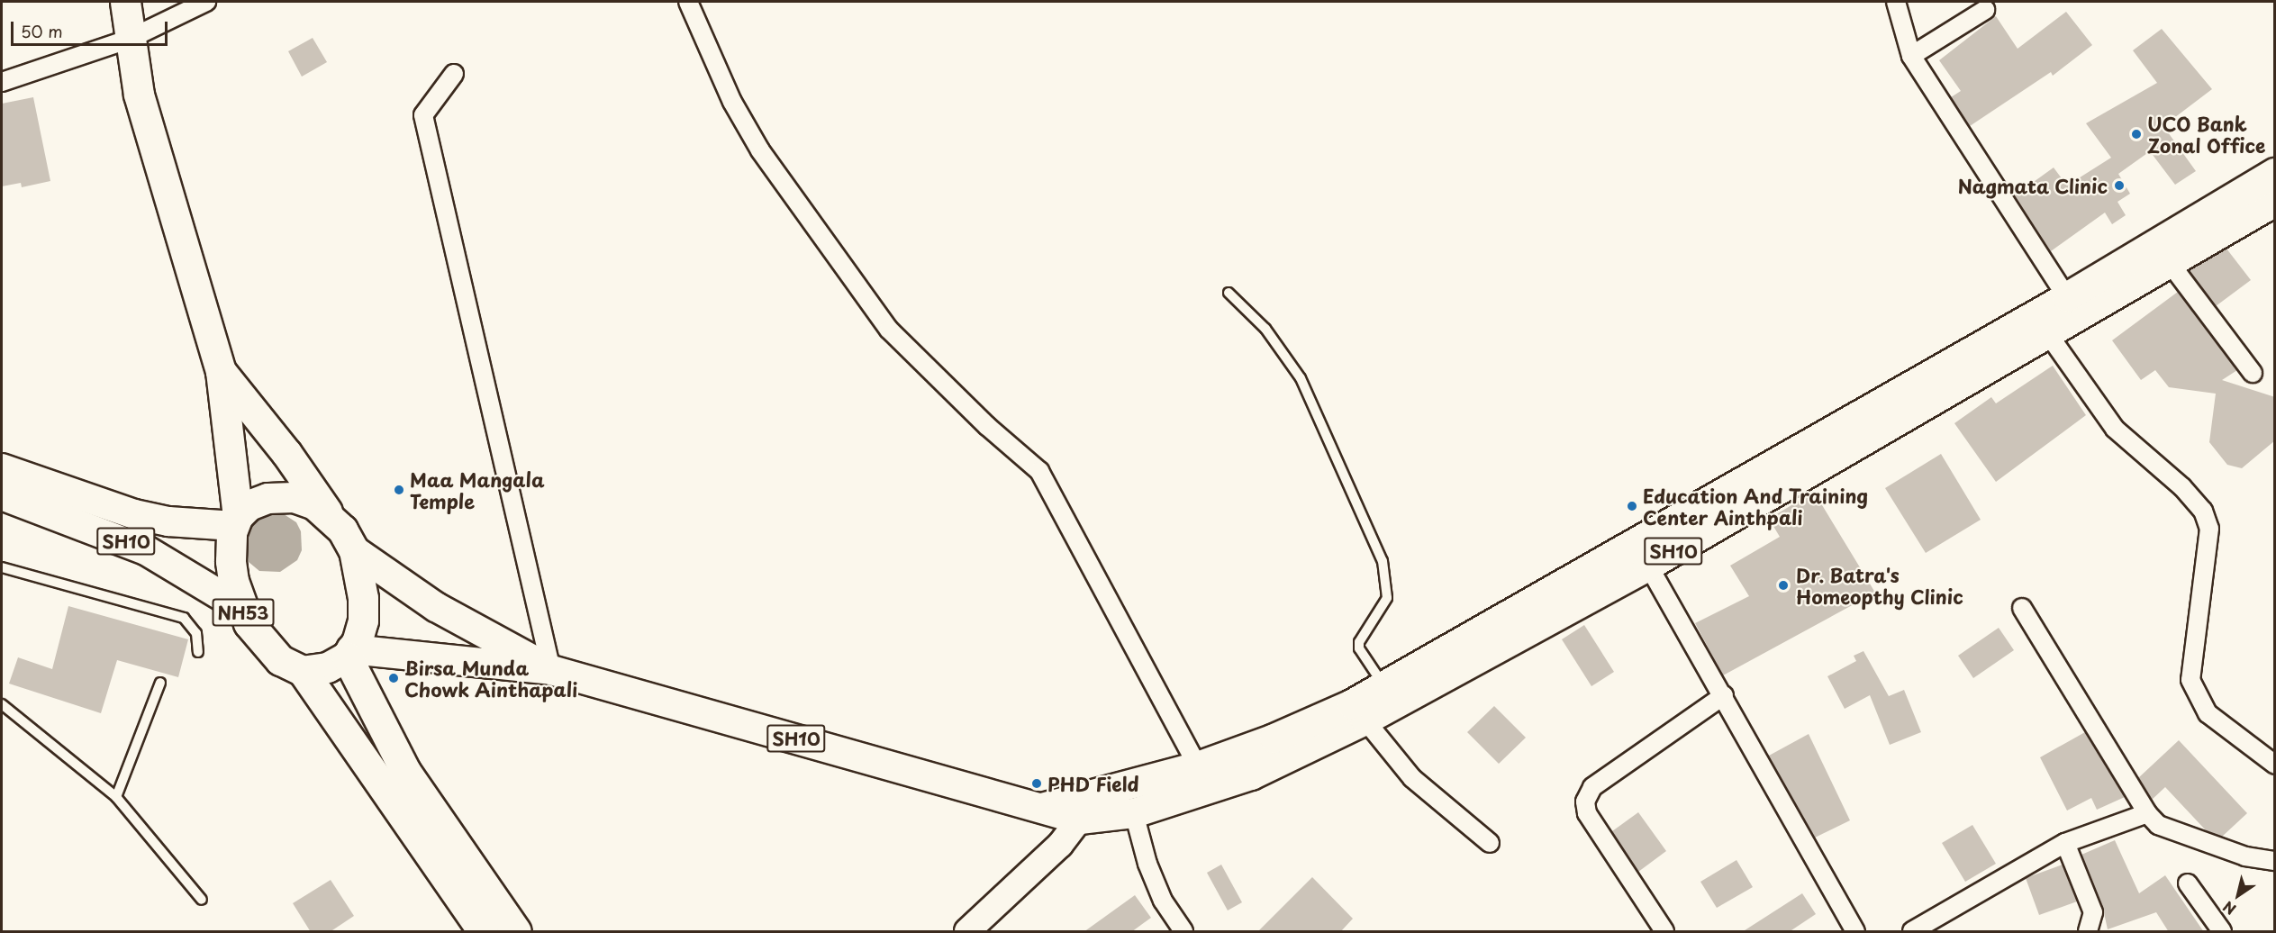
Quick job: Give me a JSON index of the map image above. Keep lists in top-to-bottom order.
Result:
{
  "streets": {
    "highway": ["NH53"],
    "main road": ["SH10"]
  },
  "crossings": [
    ["SH10", "NH53"]
  ],
  "places": [
    "UCO Bank Zonal Office",
    "Nagmata Clinic",
    "Maa Mangala Temple",
    "Education And Training Center Ainthpali",
    "Dr. Batra's Homeopthy Clinic",
    "Birsa Munda Chowk Ainthapali",
    "PHD Field"
  ],
  "scale_bar": "50 m",
  "north": "bottom left"
}
